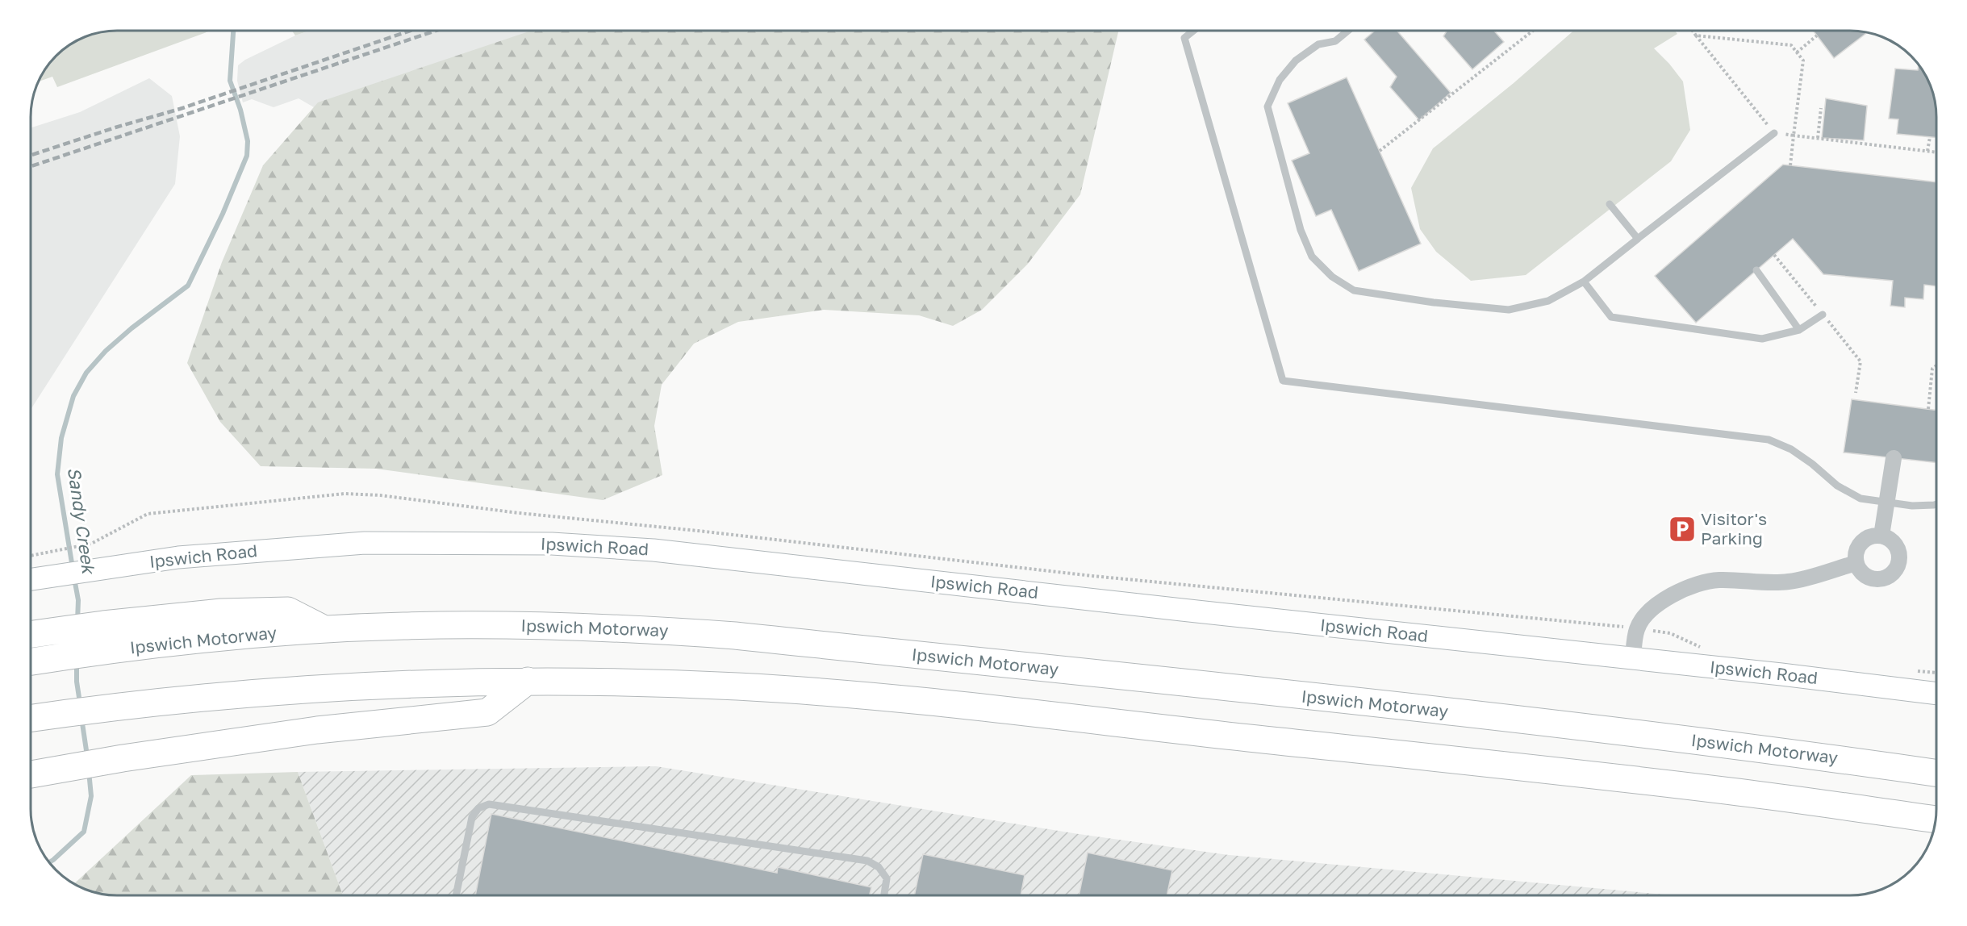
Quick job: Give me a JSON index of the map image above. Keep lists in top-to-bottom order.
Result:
{
  "streets": {
    "highway": ["Ipswich Motorway"],
    "street": ["Ipswich Road"]
  },
  "water": ["Sandy Creek"],
  "places": {
    "parking": ["Visitor's Parking"]
  }
}
